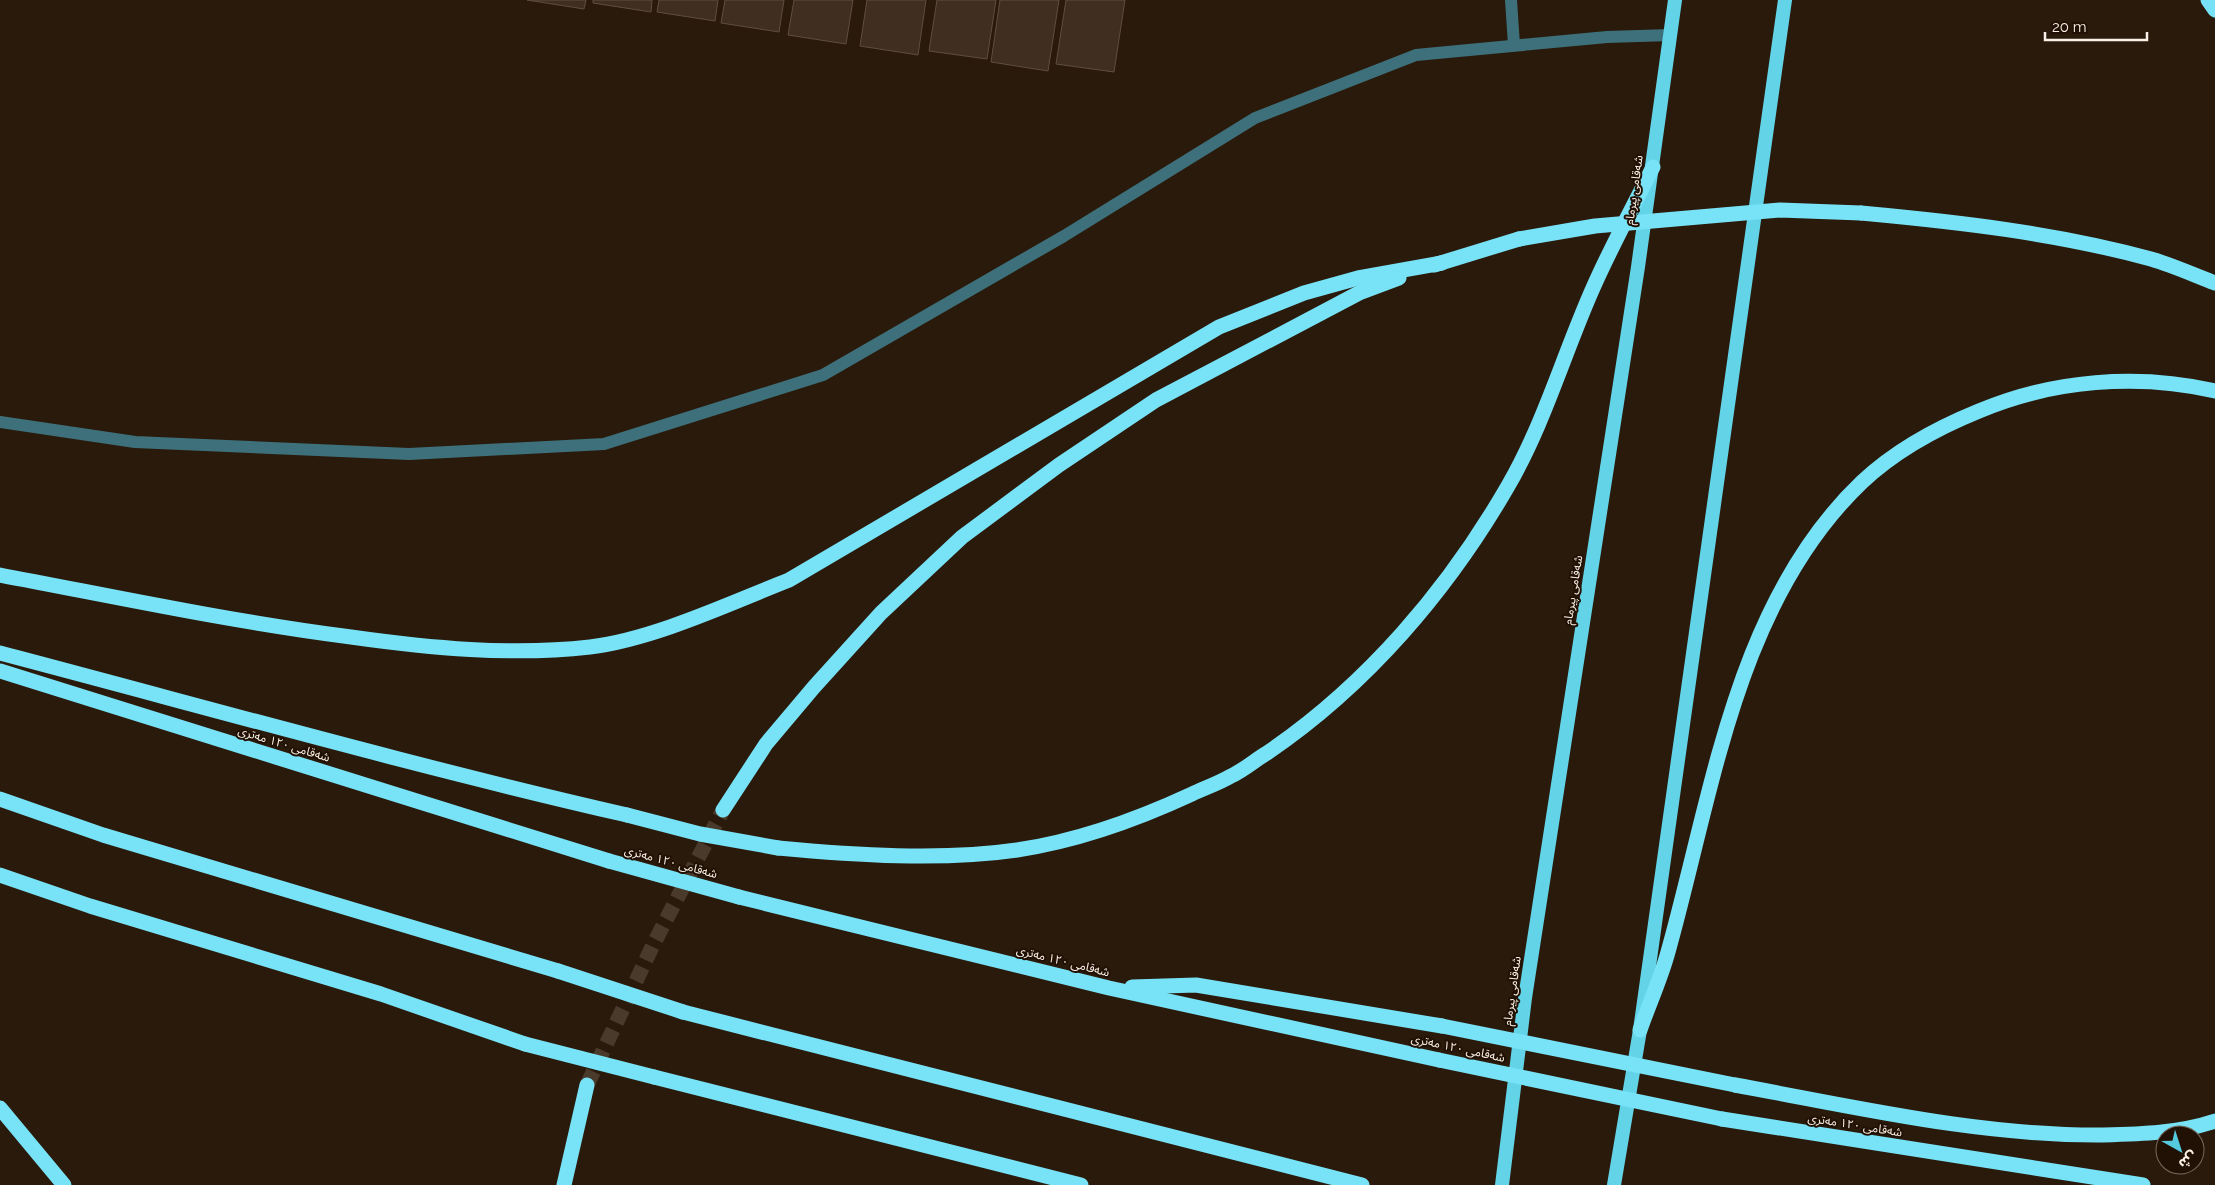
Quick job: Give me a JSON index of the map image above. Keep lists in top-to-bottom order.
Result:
{
  "streets": {
    "highway": ["شەقامی پیرمام", "شەقامی ١٢٠ مەتری"]
  },
  "scale_bar": "20 m",
  "north": "bottom right"
}
